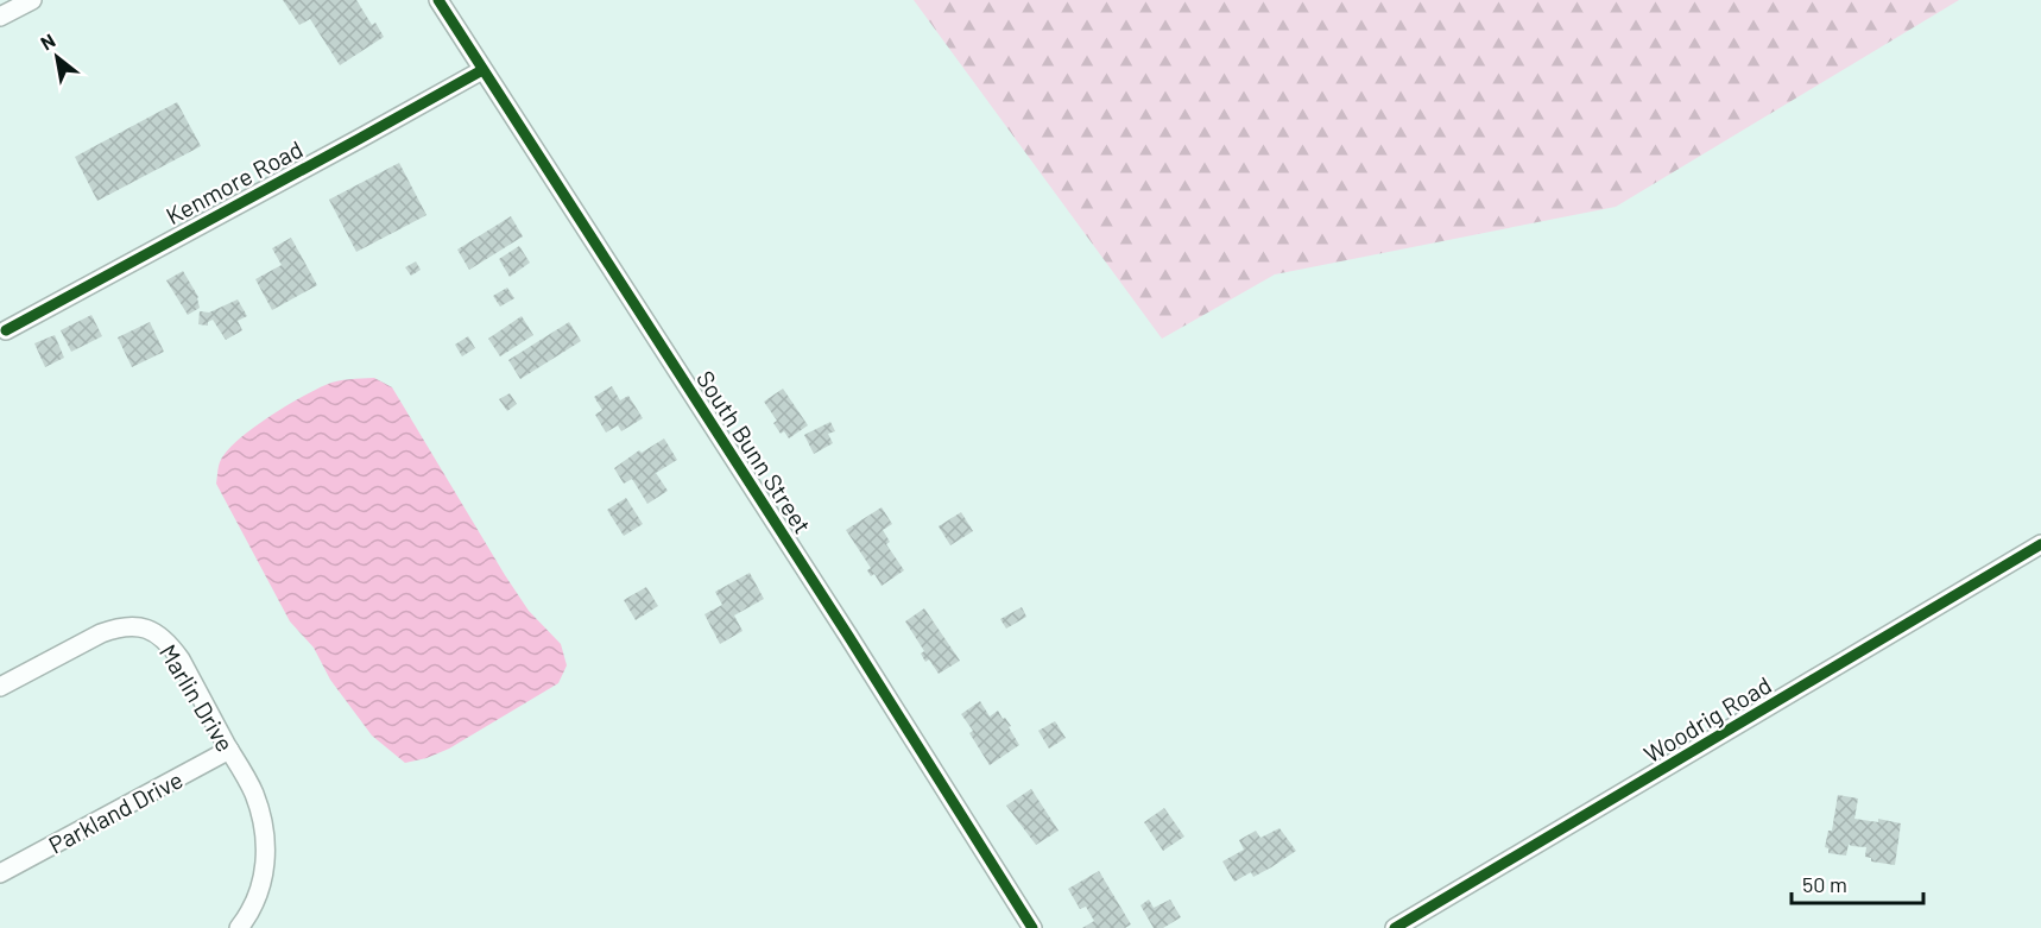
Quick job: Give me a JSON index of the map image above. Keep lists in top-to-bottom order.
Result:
{
  "streets": {
    "street": [
      "Kenmore Road",
      "South Bunn Street",
      "Marlin Drive",
      "Woodrig Road",
      "Parkland Drive"
    ]
  },
  "crossings": [
    ["Kenmore Road", "South Bunn Street"],
    ["Marlin Drive", "Parkland Drive"]
  ],
  "scale_bar": "50 m",
  "north": "top left"
}
